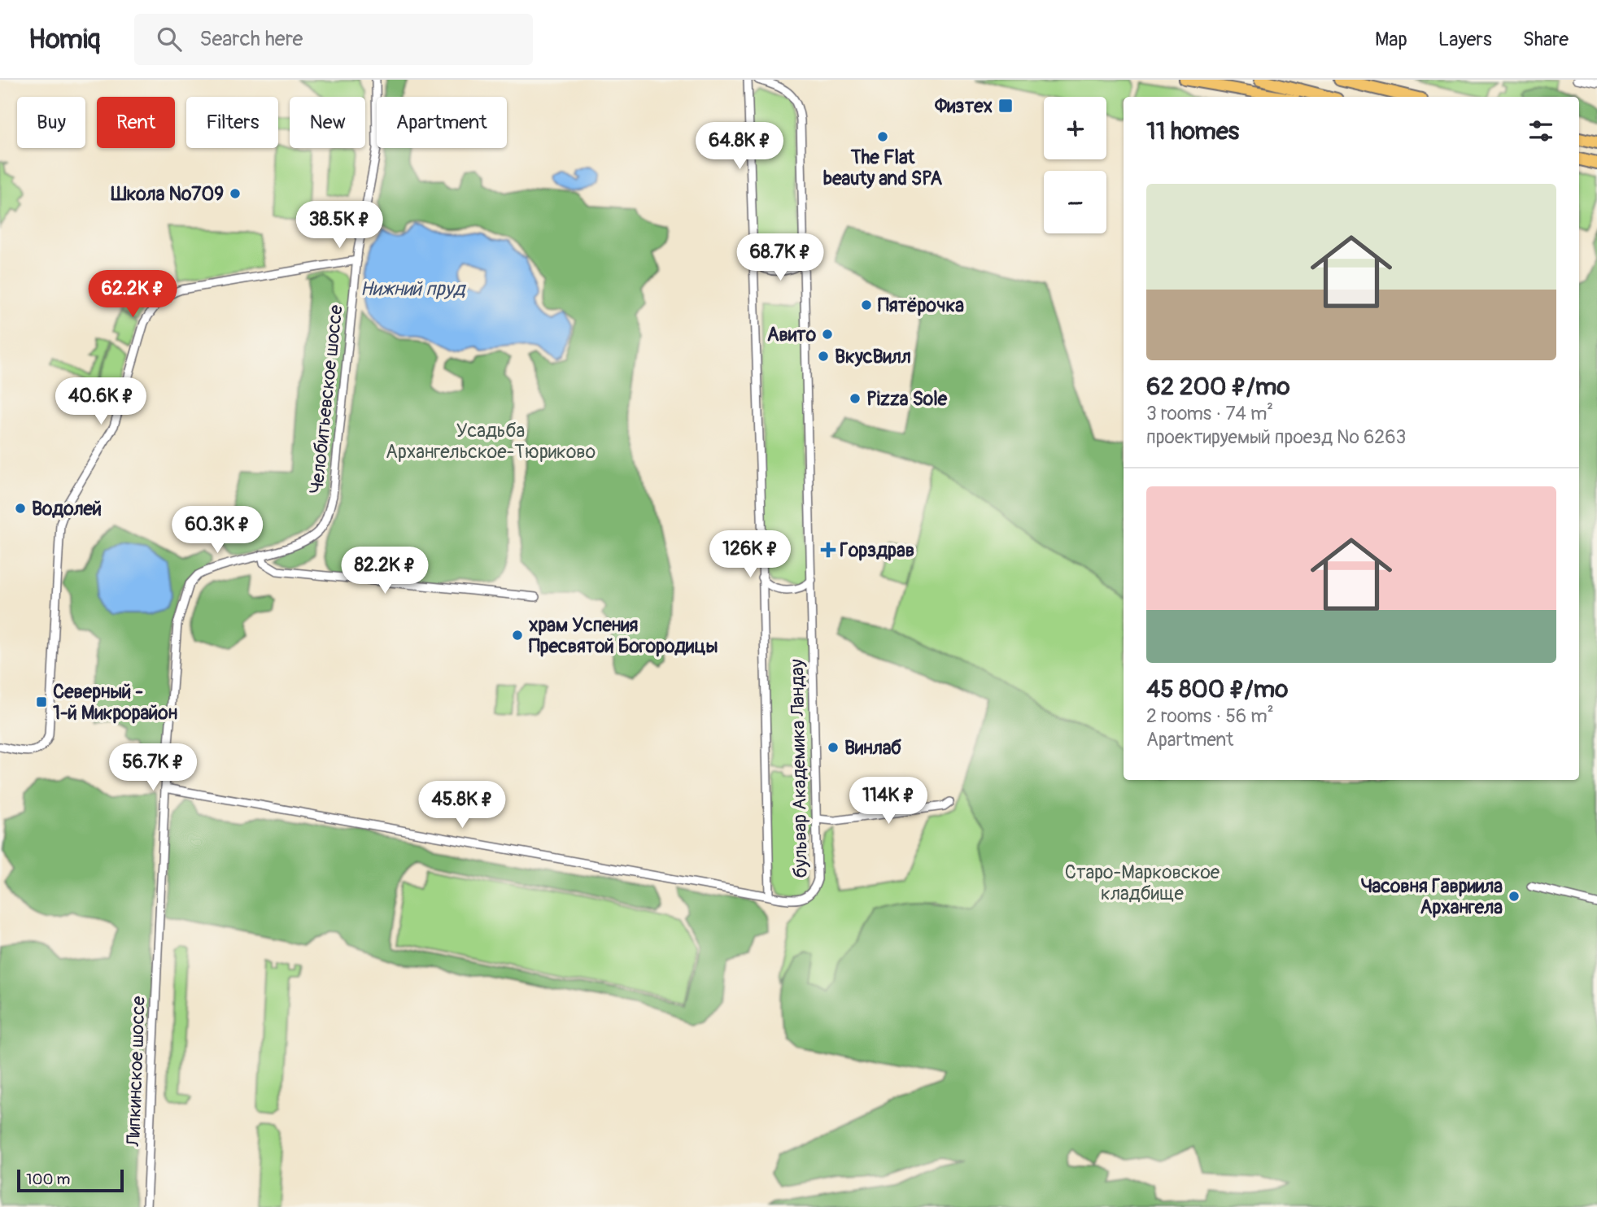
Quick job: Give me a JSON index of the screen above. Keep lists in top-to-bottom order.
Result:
{
  "streets": {
    "street": ["Челобитьевское шоссе", "бульвар Академика Ландау", "Липкинское шоссе"]
  },
  "crossings": [
    ["Челобитьевское шоссе", "Липкинское шоссе"]
  ],
  "water": ["Нижний пруд"],
  "parks": ["Усадьба Архангельское-Тюриково", "Старо-Марковское кладбище"],
  "places": {
    "transit": ["Физтех", "Северный - 1-й Микрорайон"],
    "other": [
      "The Flat beauty and SPA",
      "Школа №709",
      "Пятёрочка",
      "Авито",
      "ВкусВилл",
      "Pizza Sole",
      "Водолей",
      "храм Успения Пресвятой Богородицы",
      "Винлаб",
      "Часовня Гавриила Архангела"
    ],
    "health": ["Горздрав"]
  },
  "scale_bar": "100 m",
  "page": {
    "header": "Homiq",
    "search": "Search here",
    "nav": ["Map", "Layers", "Share"],
    "map_buttons": ["+", "−"],
    "chip": [
      "Buy",
      "Rent",
      "Filters",
      "New",
      "Apartment"
    ],
    "heading": "11 homes",
    "price": [
      "64.8K ₽",
      "38.5K ₽",
      "68.7K ₽",
      "62.2K ₽",
      "40.6K ₽",
      "60.3K ₽",
      "126K ₽",
      "82.2K ₽",
      "56.7K ₽",
      "114K ₽",
      "45.8K ₽"
    ],
    "list": [
      {
        "name": "62 200 ₽/mo",
        "note": "3 rooms · 74 m² · проектируемый проезд № 6263"
      },
      {
        "name": "45 800 ₽/mo",
        "note": "2 rooms · 56 m² · Apartment"
      }
    ],
    "scale": "100 m"
  }
}
